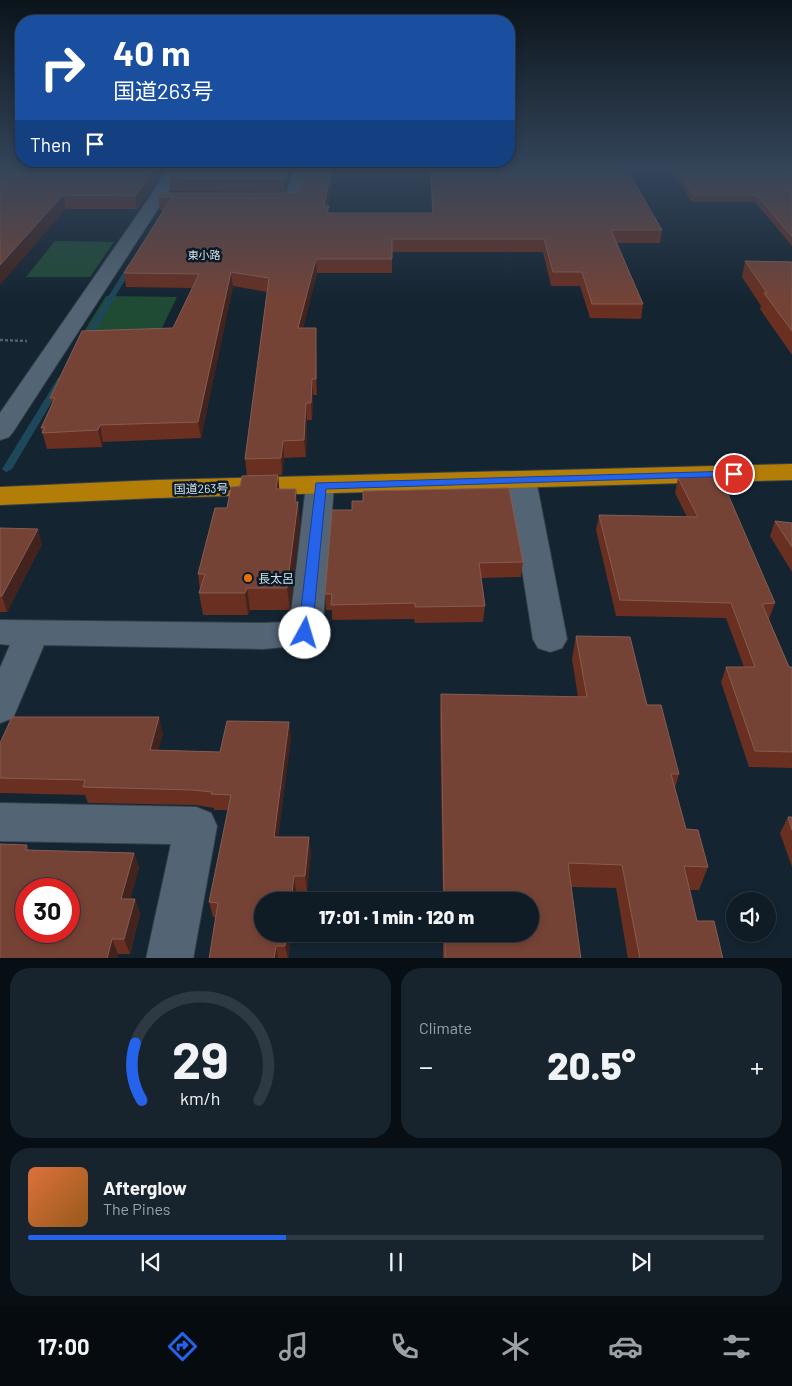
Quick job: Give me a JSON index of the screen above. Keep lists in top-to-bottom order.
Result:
{
  "streets": {
    "highway": ["国道263号"]
  },
  "districts": ["東小路"],
  "places": ["長太呂"],
  "page": {
    "turn": ["40 m", "国道263号"],
    "then": "Then",
    "limit": "30",
    "trip": "17:01 · 1 min · 120 m",
    "tile": "Climate",
    "heat": ["−", "20.5°", "+"],
    "song": ["Afterglow", "The Pines"],
    "tabs": "17:00",
    "gauge": ["29", "km/h"]
  }
}
